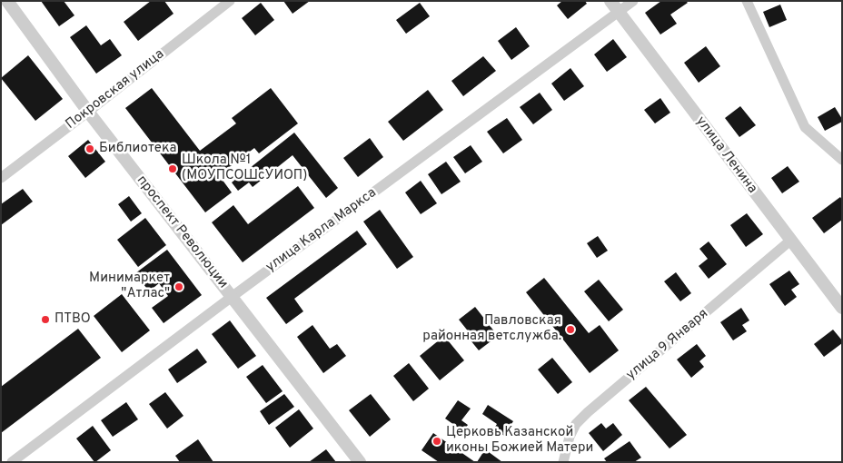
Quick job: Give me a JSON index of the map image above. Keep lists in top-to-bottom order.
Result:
{
  "streets": {
    "street": [
      "Покровская улица",
      "улица Ленина",
      "улица Карла Маркса",
      "проспект Революции",
      "улица 9 Января"
    ]
  },
  "crossings": [
    ["Покровская улица", "проспект Революции"],
    ["улица Ленина", "улица Карла Маркса"],
    ["улица Ленина", "улица 9 Января"],
    ["улица Карла Маркса", "проспект Революции"]
  ],
  "places": [
    "Библиотека",
    "Школа №1 (МОУПСОШсУИОП)",
    "Минимаркет \"Атлас\"",
    "ПТВО",
    "Павловская районная ветслужба.",
    "Церковь Казанской иконы Божией Матери"
  ]
}
